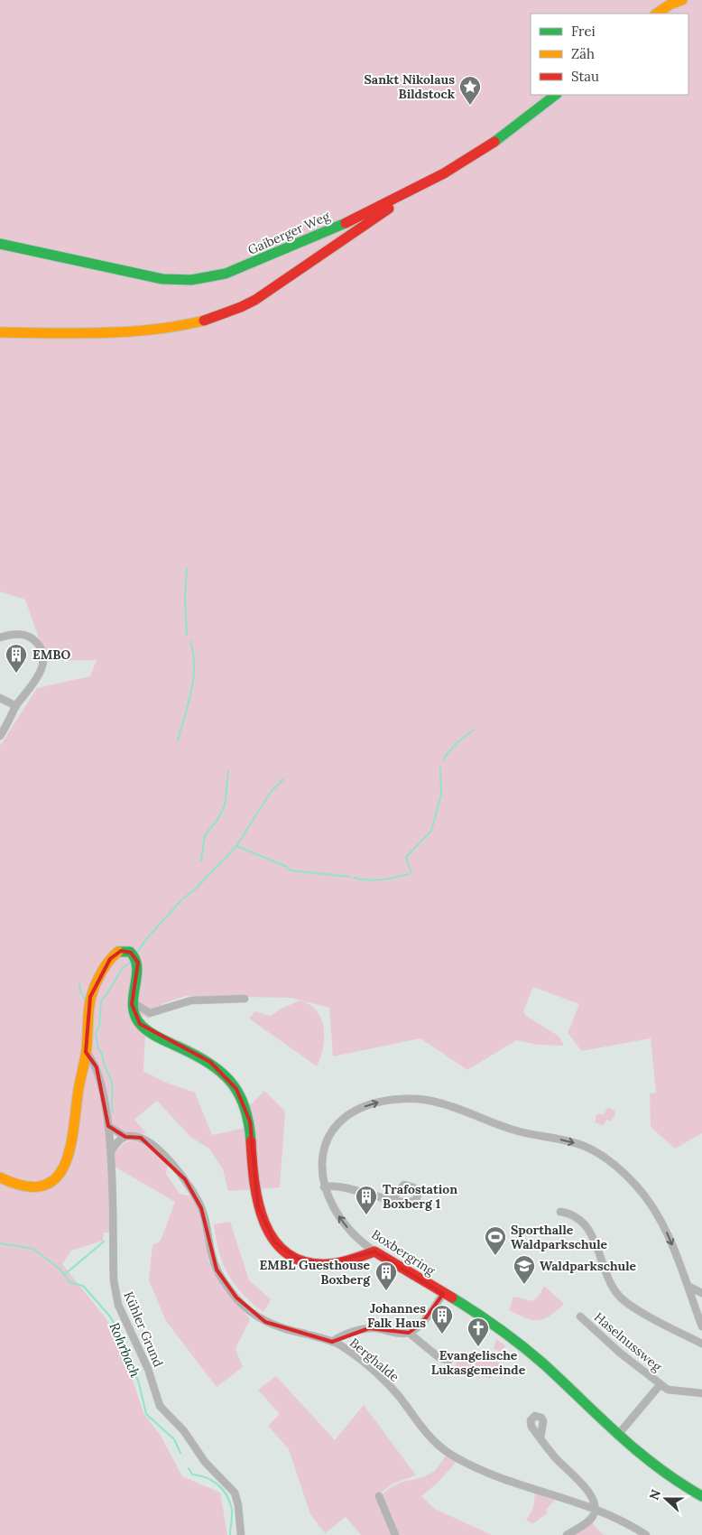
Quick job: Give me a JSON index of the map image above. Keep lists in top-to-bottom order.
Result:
{
  "streets": {
    "street": [
      "Gaiberger Weg",
      "Boxbergring",
      "Kühler Grund",
      "Haselnussweg",
      "Berghalde"
    ]
  },
  "crossings": [
    ["Boxbergring", "Haselnussweg"],
    ["Kühler Grund", "Berghalde"]
  ],
  "water": ["Rohrbach"],
  "places": {
    "place": ["Sankt Nikolaus Bildstock"],
    "building": [
      "EMBO",
      "Trafostation Boxberg 1",
      "EMBL Guesthouse Boxberg",
      "Johannes Falk Haus"
    ],
    "sports": ["Sporthalle Waldparkschule"],
    "school or university": ["Waldparkschule"],
    "church": ["Evangelische Lukasgemeinde"]
  },
  "legend": ["Frei", "Zäh", "Stau"],
  "north": "left"
}
